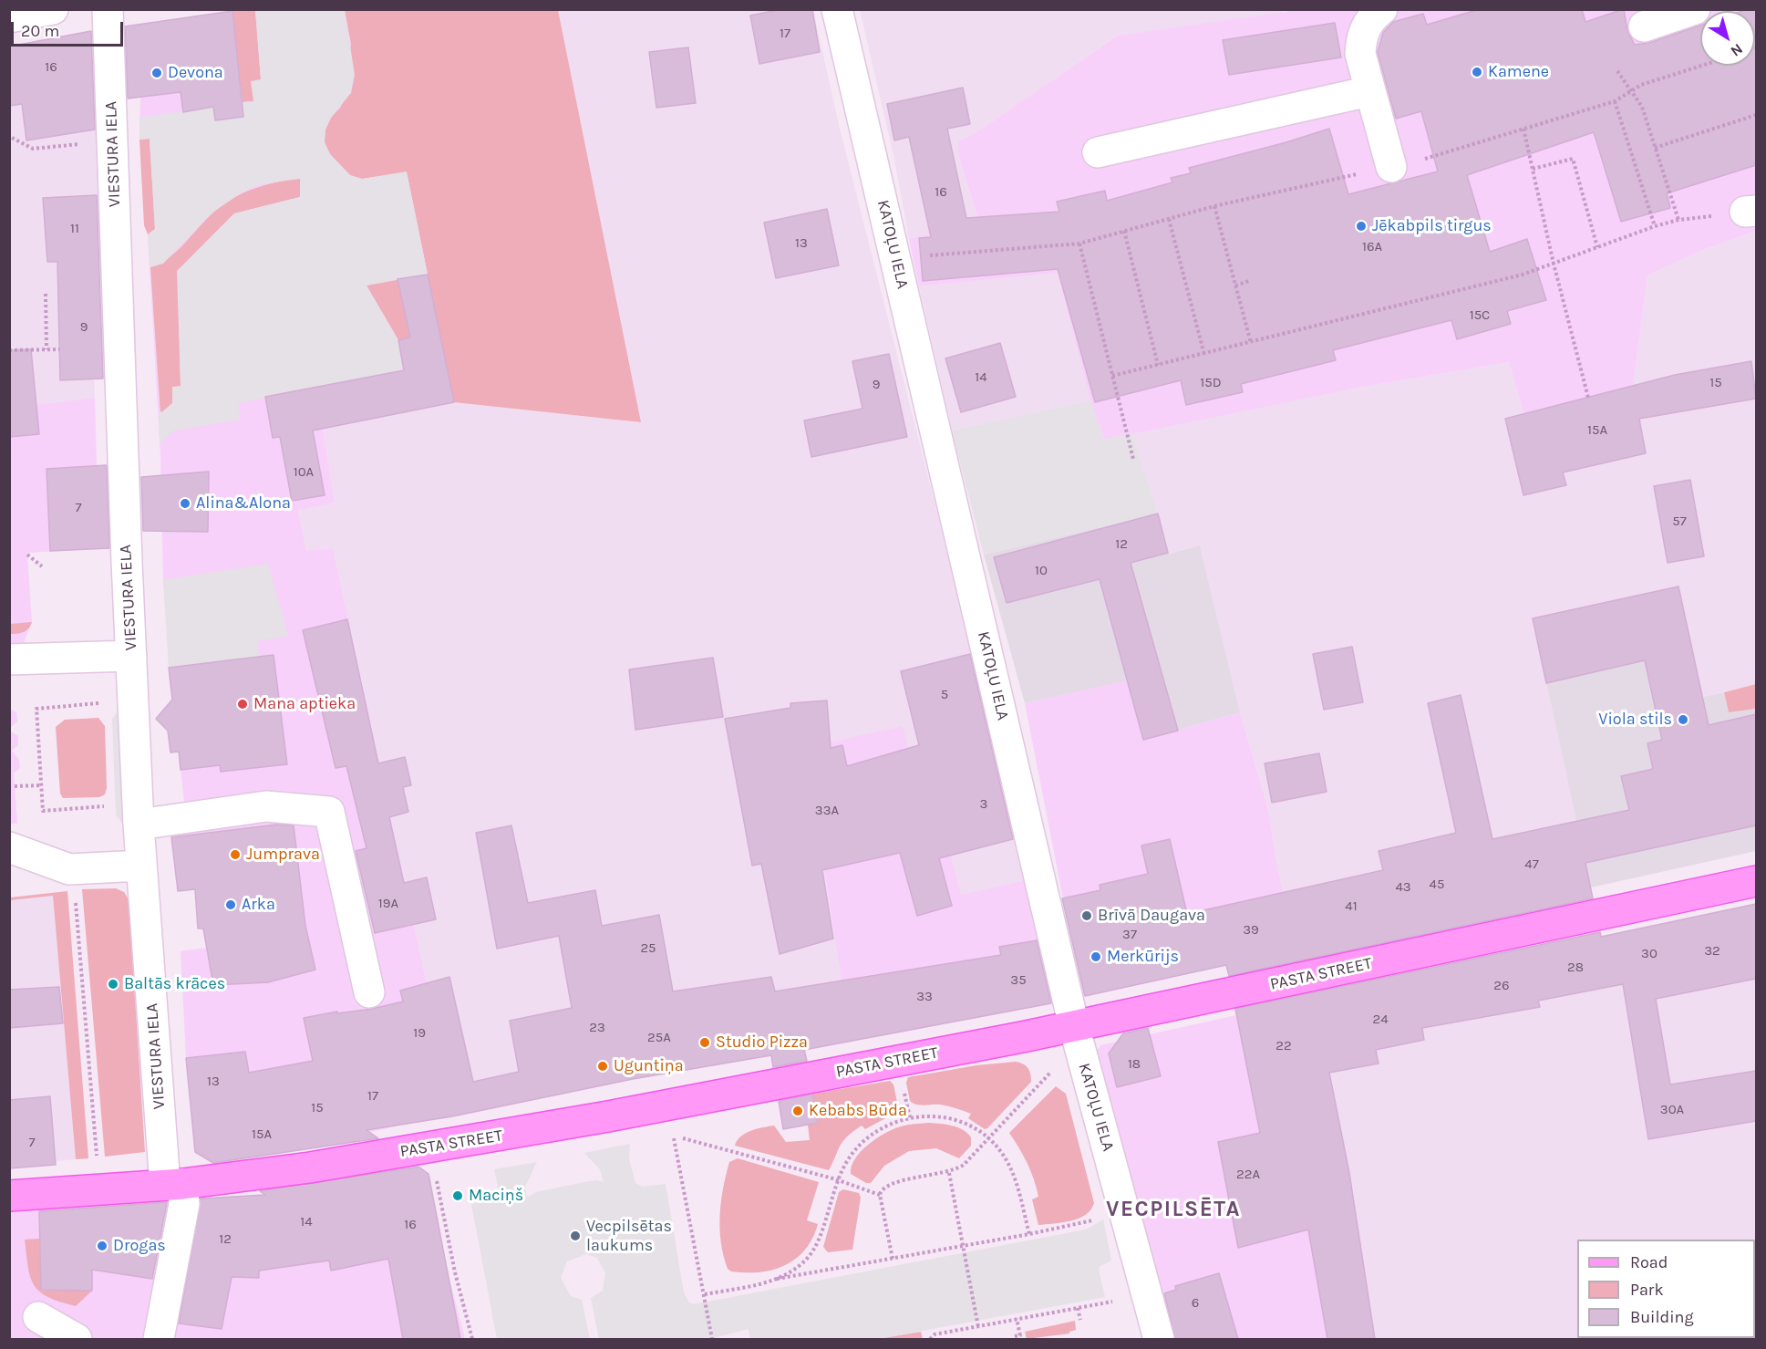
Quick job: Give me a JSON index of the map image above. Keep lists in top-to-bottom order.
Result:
{
  "streets": {
    "main road": ["PASTA STREET"],
    "street": ["VIESTURA IELA", "KATOĻU IELA"]
  },
  "crossings": [
    ["VIESTURA IELA", "PASTA STREET"],
    ["KATOĻU IELA", "PASTA STREET"]
  ],
  "districts": ["VECPILSĒTA"],
  "places": [
    "Kamene",
    "Devona",
    "Jēkabpils tirgus",
    "Alina&Alona",
    "Mana aptieka",
    "Viola stils",
    "Jumprava",
    "Arka",
    "Brīvā Daugava",
    "Merkūrijs",
    "Baltās krāces",
    "Studio Pizza",
    "Uguntiņa",
    "Kebabs Būda",
    "Maciņš",
    "Vecpilsētas laukums",
    "Drogas"
  ],
  "house_numbers": [
    "17",
    "16",
    "16",
    "11",
    "13",
    "16A",
    "15C",
    "9",
    "14",
    "15D",
    "15",
    "9",
    "15A",
    "10A",
    "7",
    "57",
    "12",
    "10",
    "5",
    "3",
    "33A",
    "47",
    "45",
    "43",
    "19A",
    "41",
    "39",
    "37",
    "25",
    "32",
    "30",
    "28",
    "35",
    "26",
    "33",
    "24",
    "23",
    "19",
    "25A",
    "22",
    "18",
    "13",
    "17",
    "15",
    "30A",
    "15A",
    "7",
    "22A",
    "14",
    "16",
    "12",
    "6"
  ],
  "legend": ["Road", "Park", "Building"],
  "scale_bar": "20 m",
  "north": "bottom right"
}
